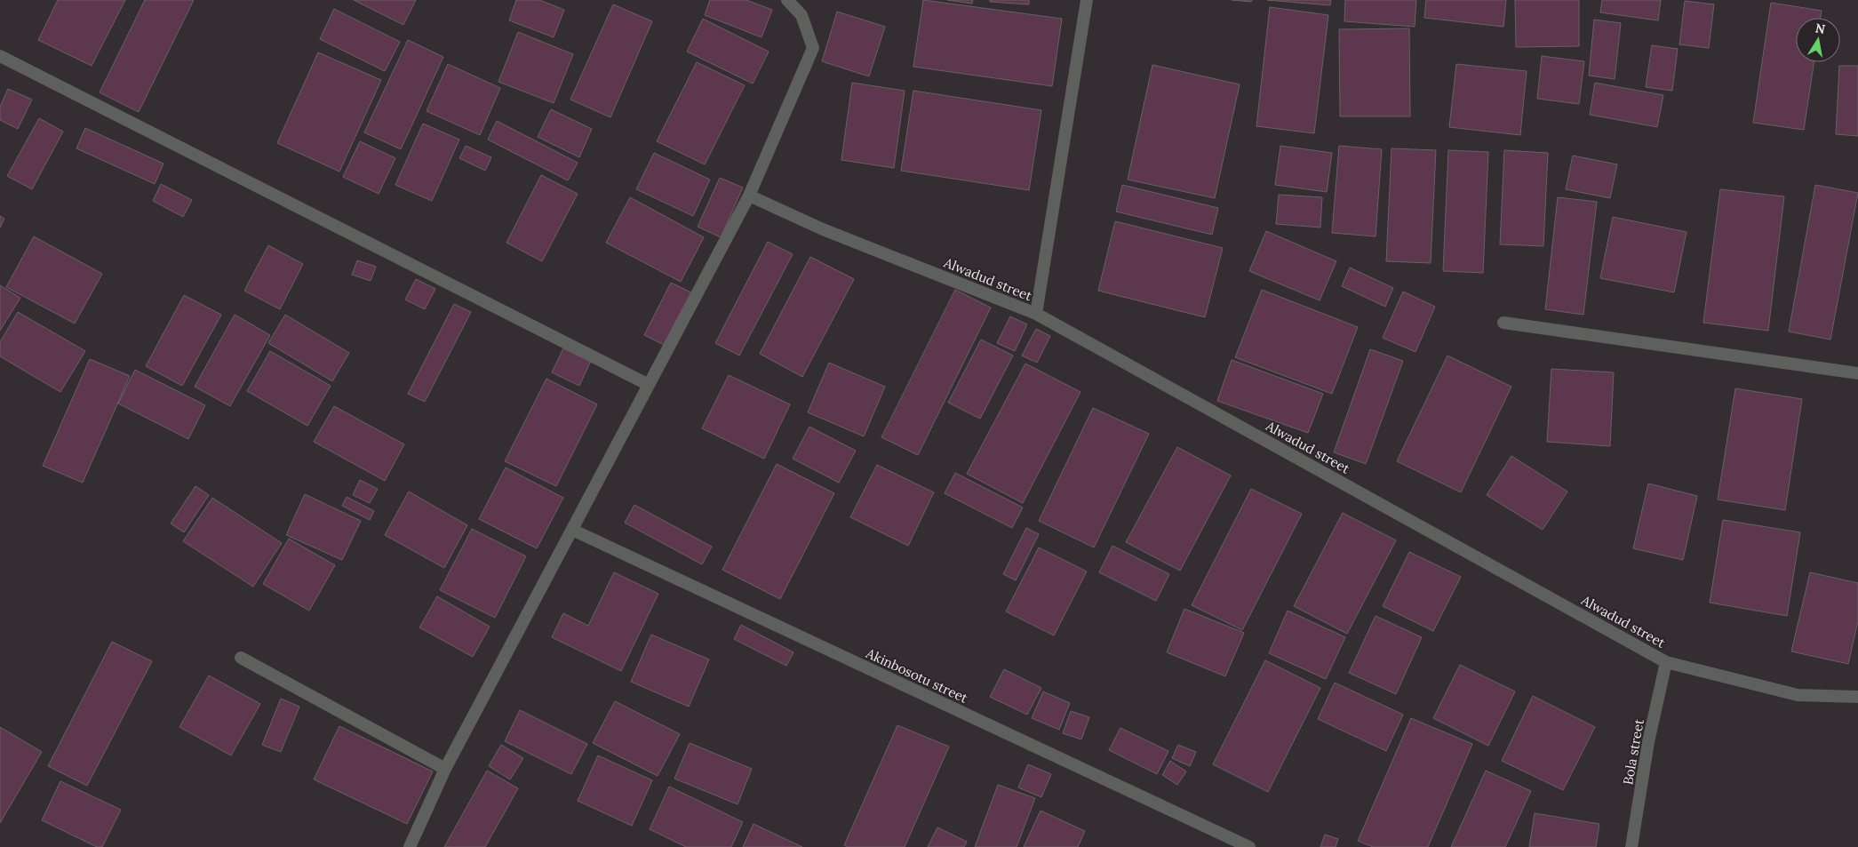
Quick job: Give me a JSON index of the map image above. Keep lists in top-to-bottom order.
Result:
{
  "streets": {
    "street": ["Alwadud street", "Akinbosotu street", "Bola street"]
  },
  "crossings": [
    ["Alwadud street", "Bola street"]
  ],
  "north": "top"
}
